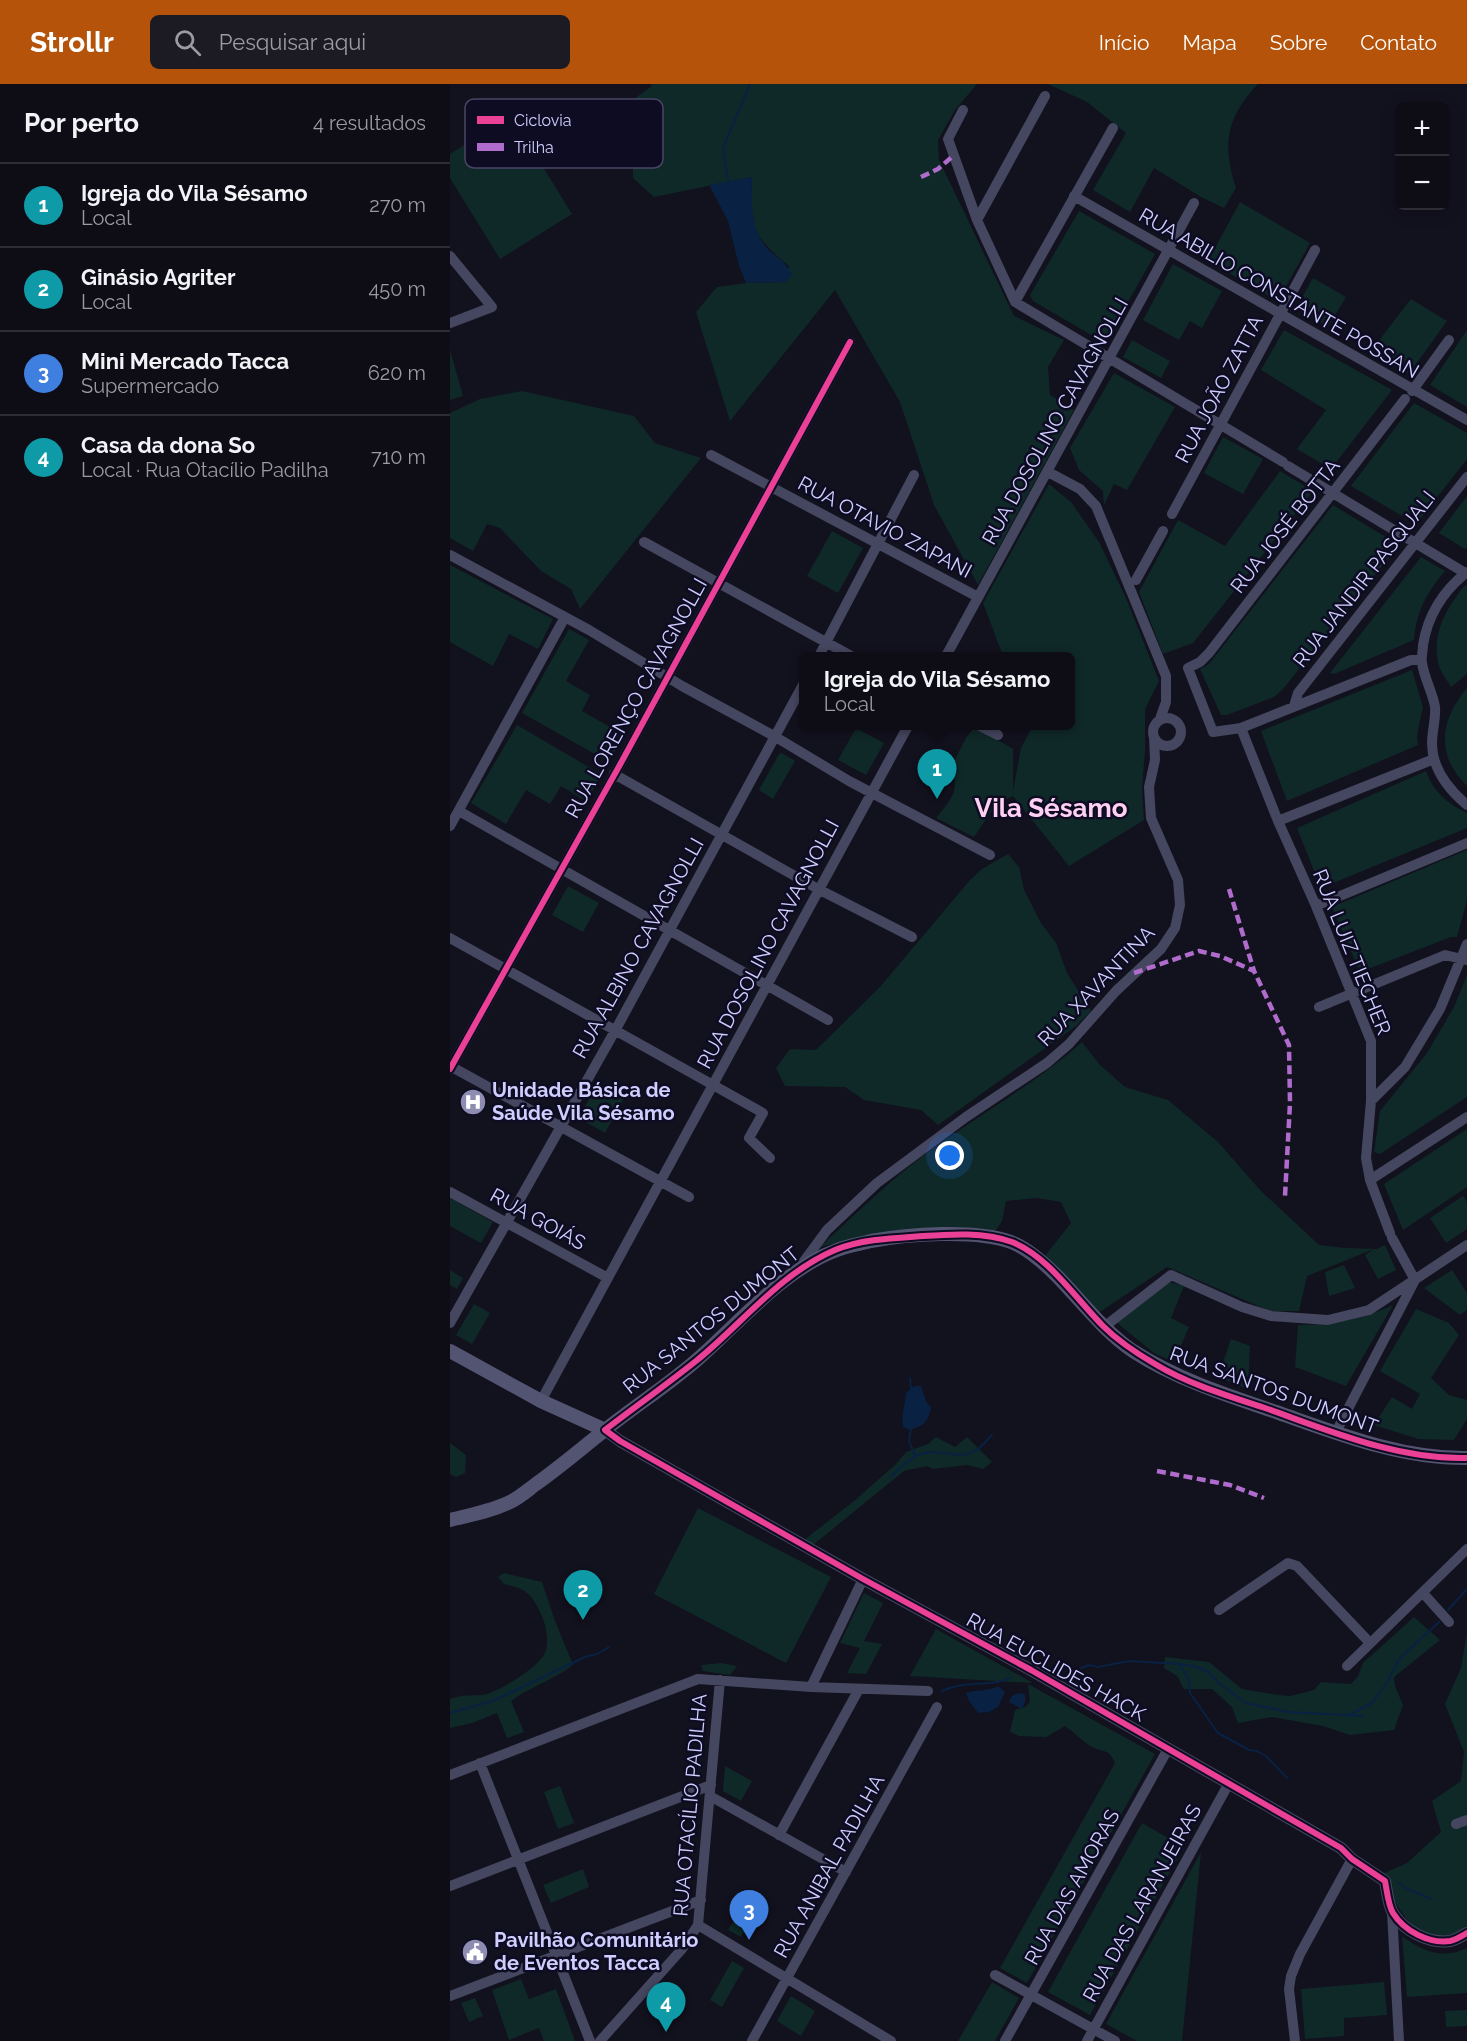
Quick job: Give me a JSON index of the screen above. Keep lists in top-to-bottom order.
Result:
{
  "streets": {
    "main road": ["RUA SANTOS DUMONT", "RUA EUCLIDES HACK"],
    "street": [
      "RUA ABILIO CONSTANTE POSSAN",
      "RUA JOÃO ZATTA",
      "RUA DOSOLINO CAVAGNOLLI",
      "RUA JOSÉ BOTTA",
      "RUA OTAVIO ZAPANI",
      "RUA JANDIR PASQUALI",
      "RUA LORENÇO CAVAGNOLLI",
      "RUA ALBINO CAVAGNOLLI",
      "RUA LUIZ TIECHER",
      "RUA XAVANTINA",
      "RUA GOIÁS",
      "RUA OTACÍLIO PADILHA",
      "RUA ANIBAL PADILHA",
      "RUA DAS AMORAS",
      "RUA DAS LARANJEIRAS"
    ]
  },
  "crossings": [
    ["RUA ABILIO CONSTANTE POSSAN", "RUA JOÃO ZATTA"],
    ["RUA ABILIO CONSTANTE POSSAN", "RUA DOSOLINO CAVAGNOLLI"],
    ["RUA ABILIO CONSTANTE POSSAN", "RUA JOSÉ BOTTA"],
    ["RUA DOSOLINO CAVAGNOLLI", "RUA OTAVIO ZAPANI"],
    ["RUA DOSOLINO CAVAGNOLLI", "RUA GOIÁS"],
    ["RUA DOSOLINO CAVAGNOLLI", "RUA EUCLIDES HACK"],
    ["RUA JOSÉ BOTTA", "RUA LUIZ TIECHER"],
    ["RUA OTAVIO ZAPANI", "RUA LORENÇO CAVAGNOLLI"],
    ["RUA ALBINO CAVAGNOLLI", "RUA GOIÁS"],
    ["RUA XAVANTINA", "RUA SANTOS DUMONT"],
    ["RUA SANTOS DUMONT", "RUA EUCLIDES HACK"],
    ["RUA EUCLIDES HACK", "RUA DAS AMORAS"],
    ["RUA EUCLIDES HACK", "RUA DAS LARANJEIRAS"]
  ],
  "districts": ["Vila Sésamo"],
  "places": {
    "hospital": ["Unidade Básica de Saúde Vila Sésamo"],
    "public building": ["Pavilhão Comunitário de Eventos Tacca"]
  },
  "legend": ["Ciclovia", "Trilha"],
  "page": {
    "header": "Strollr",
    "search": "Pesquisar aqui",
    "nav": [
      "Início",
      "Mapa",
      "Sobre",
      "Contato"
    ],
    "heading": ["Por perto", "4 resultados"],
    "map_buttons": ["+", "−"],
    "list": [
      {
        "mark": "1",
        "name": "Igreja do Vila Sésamo",
        "note": "Local",
        "value": "270 m"
      },
      {
        "mark": "2",
        "name": "Ginásio Agriter",
        "note": "Local",
        "value": "450 m"
      },
      {
        "mark": "3",
        "name": "Mini Mercado Tacca",
        "note": "Supermercado",
        "value": "620 m"
      },
      {
        "mark": "4",
        "name": "Casa da dona So",
        "note": "Local · Rua Otacílio Padilha",
        "value": "710 m"
      }
    ],
    "popup": ["Igreja do Vila Sésamo", "Local"],
    "pins": [
      "1",
      "2",
      "3",
      "4"
    ]
  }
}
